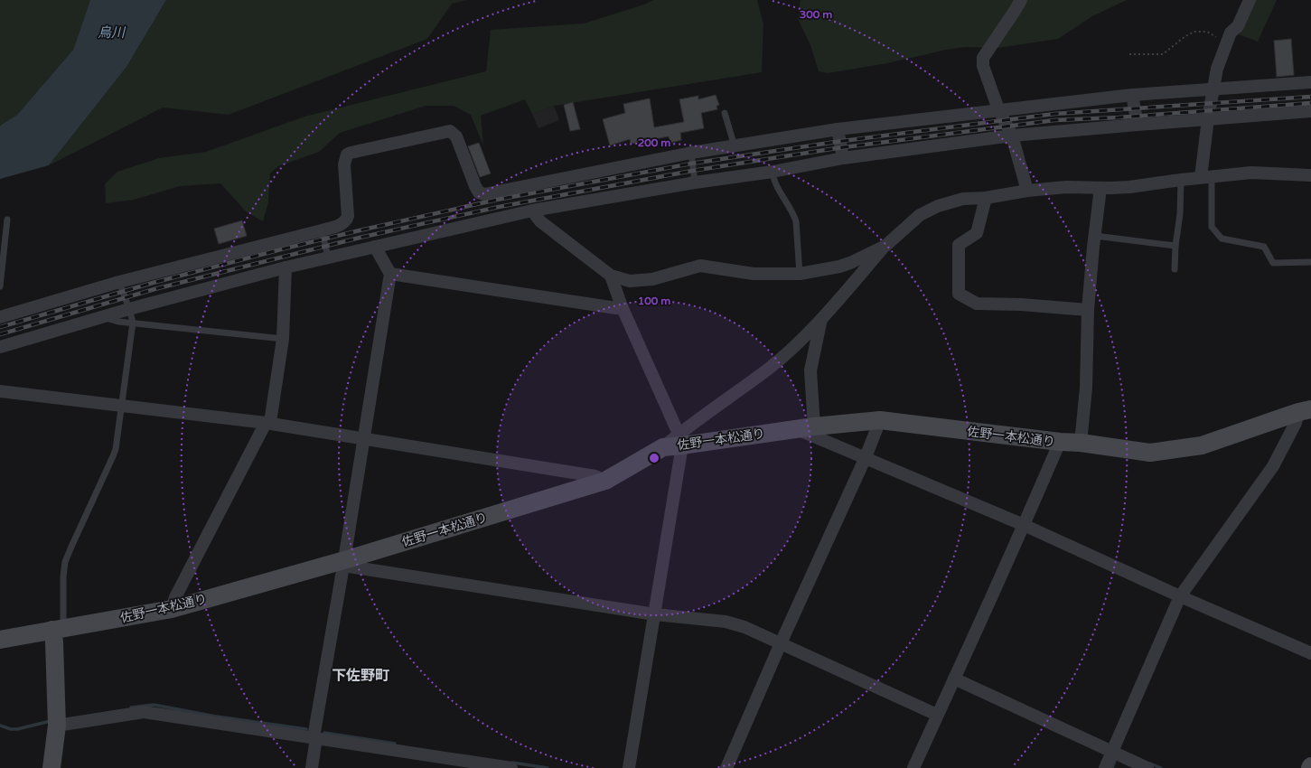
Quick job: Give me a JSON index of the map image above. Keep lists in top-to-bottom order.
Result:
{
  "streets": {
    "street": ["佐野一本松通り"]
  },
  "districts": ["下佐野町"],
  "water": ["烏川"],
  "rings": ["300 m", "200 m", "100 m"]
}
